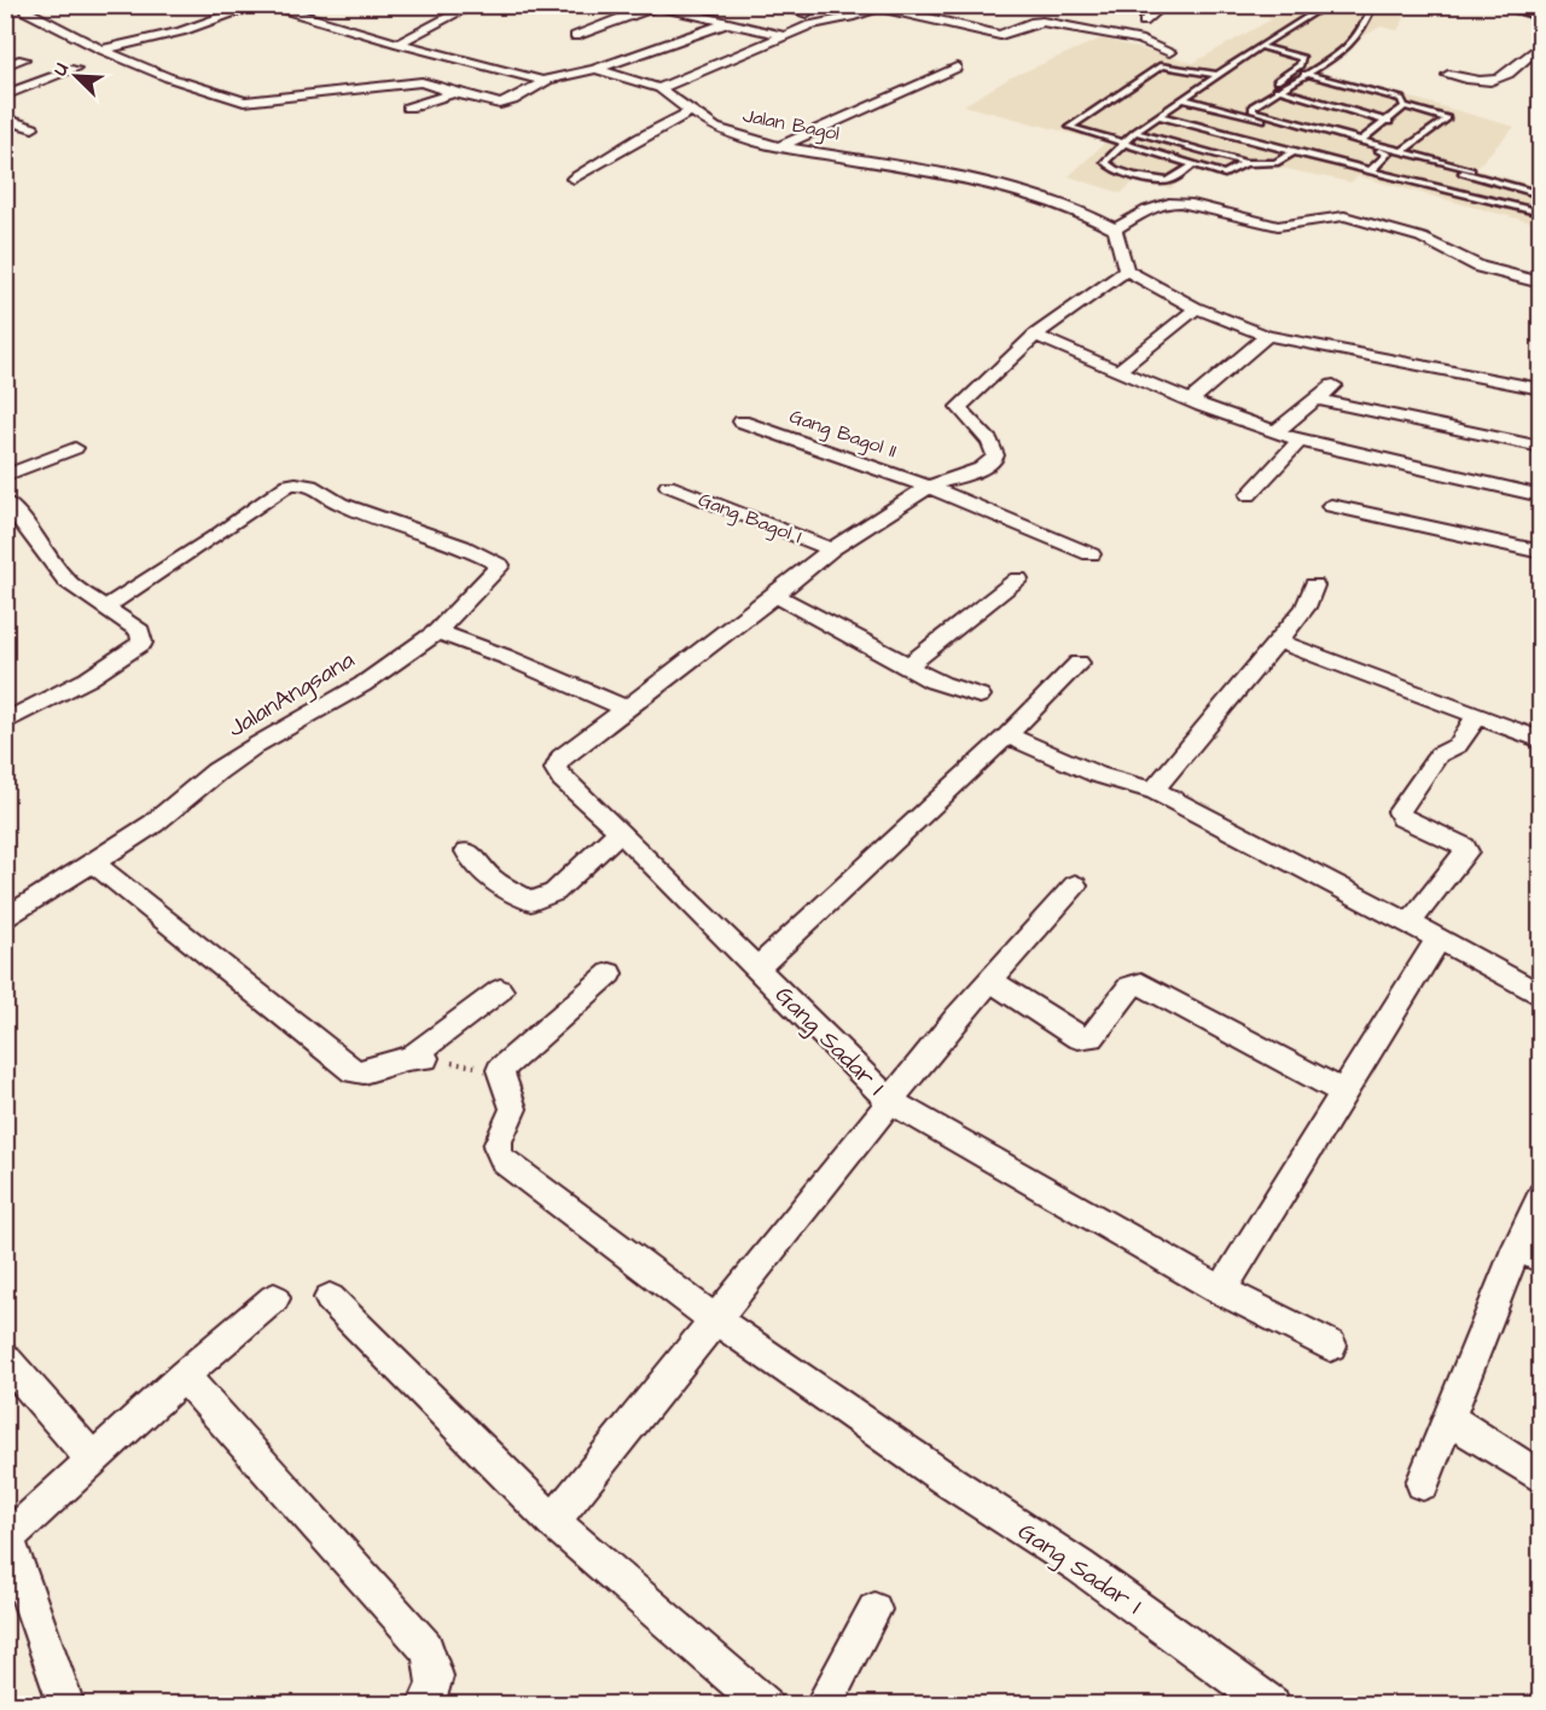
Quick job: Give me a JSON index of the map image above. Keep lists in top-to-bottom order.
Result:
{
  "streets": {
    "street": [
      "Jalan Bagol",
      "Gang Bagol II",
      "Gang Bagol I",
      "JalanAngsana",
      "Gang Sadar I"
    ]
  },
  "crossings": [
    ["Gang Bagol II", "Gang Sadar I"],
    ["Gang Bagol I", "Gang Sadar I"]
  ],
  "north": "top left"
}
